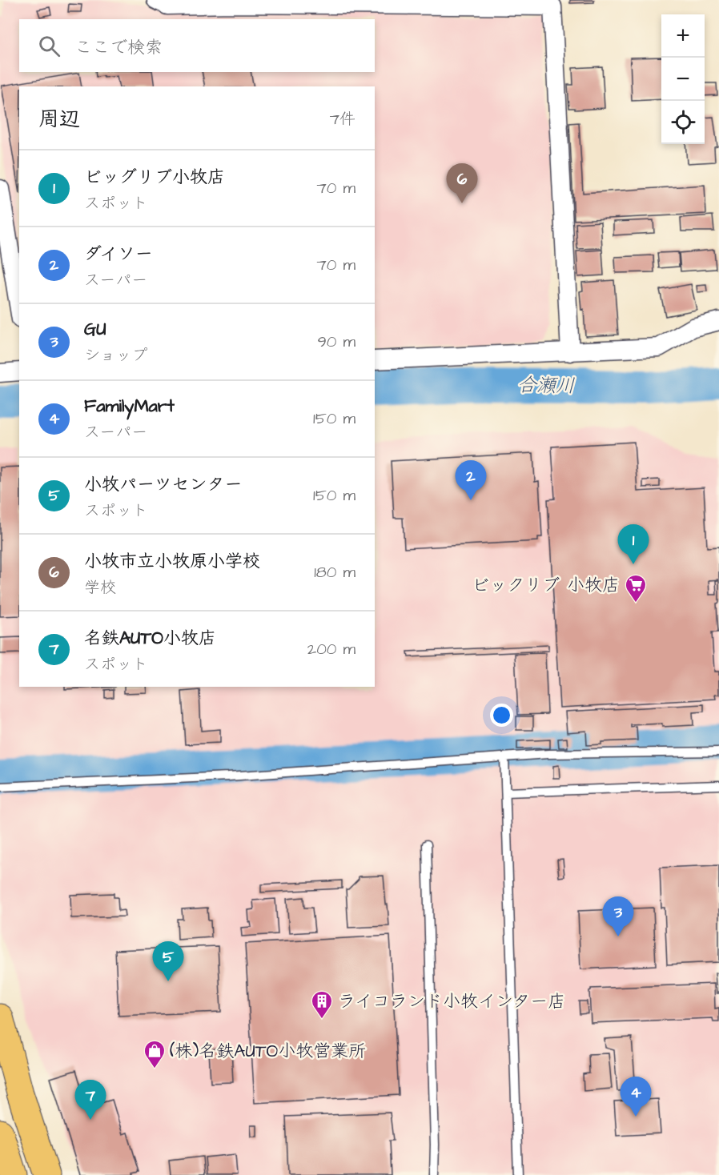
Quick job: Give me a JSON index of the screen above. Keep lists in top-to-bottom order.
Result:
{
  "water": ["合瀬川"],
  "places": {
    "supermarket": ["ビックリブ 小牧店"],
    "building": ["ライコランド小牧インター店"],
    "shop": ["(株)名鉄AUTO小牧営業所"]
  },
  "page": {
    "map_buttons": ["+", "−"],
    "search": "ここで検索",
    "heading": ["周辺", "7件"],
    "list": [
      {
        "mark": "1",
        "name": "ビッグリブ小牧店",
        "note": "スポット",
        "value": "70 m"
      },
      {
        "mark": "2",
        "name": "ダイソー",
        "note": "スーパー",
        "value": "70 m"
      },
      {
        "mark": "3",
        "name": "GU",
        "note": "ショップ",
        "value": "90 m"
      },
      {
        "mark": "4",
        "name": "FamilyMart",
        "note": "スーパー",
        "value": "150 m"
      },
      {
        "mark": "5",
        "name": "小牧パーツセンター",
        "note": "スポット",
        "value": "150 m"
      },
      {
        "mark": "6",
        "name": "小牧市立小牧原小学校",
        "note": "学校",
        "value": "180 m"
      },
      {
        "mark": "7",
        "name": "名鉄AUTO小牧店",
        "note": "スポット",
        "value": "200 m"
      }
    ],
    "pins": [
      "6",
      "2",
      "1",
      "3",
      "5",
      "4",
      "7"
    ]
  }
}
